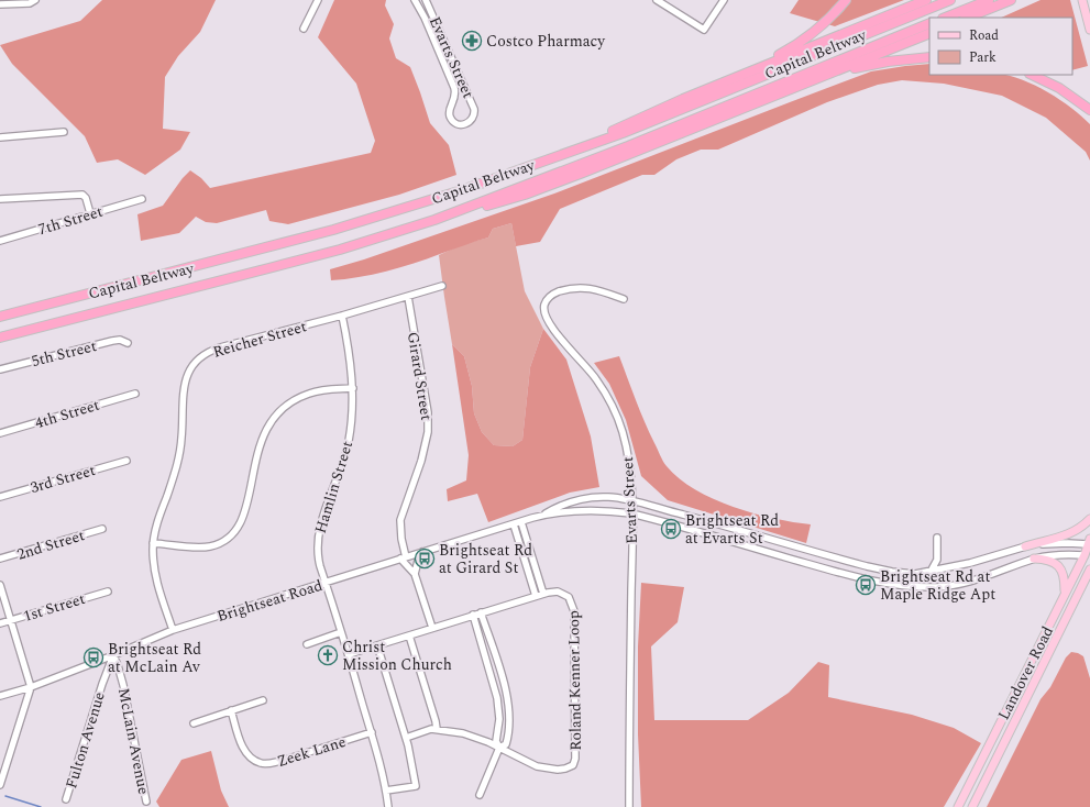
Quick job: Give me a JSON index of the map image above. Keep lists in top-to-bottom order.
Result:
{
  "streets": {
    "highway": ["Capital Beltway"],
    "main road": ["Landover Road"],
    "street": [
      "Evarts Street",
      "7th Street",
      "Reicher Street",
      "5th Street",
      "Girard Street",
      "4th Street",
      "3rd Street",
      "Hamlin Street",
      "2nd Street",
      "Brightseat Road",
      "1st Street",
      "Roland Kenner Loop",
      "Fulton Avenue",
      "McLain Avenue",
      "Zeek Lane"
    ]
  },
  "crossings": [
    ["Evarts Street", "Brightseat Road"],
    ["Reicher Street", "Girard Street"],
    ["Reicher Street", "Hamlin Street"],
    ["Reicher Street", "Brightseat Road"],
    ["Girard Street", "Brightseat Road"],
    ["Hamlin Street", "Brightseat Road"],
    ["Hamlin Street", "Roland Kenner Loop"],
    ["Hamlin Street", "Zeek Lane"],
    ["Brightseat Road", "Landover Road"],
    ["Brightseat Road", "Fulton Avenue"],
    ["Brightseat Road", "McLain Avenue"],
    ["Fulton Avenue", "McLain Avenue"]
  ],
  "places": {
    "pharmacy": ["Costco Pharmacy"],
    "bus stop": [
      "Brightseat Rd at Evarts St",
      "Brightseat Rd at Girard St",
      "Brightseat Rd at Maple Ridge Apt",
      "Brightseat Rd at McLain Av"
    ],
    "church": ["Christ Mission Church"]
  },
  "legend": ["Road", "Park"]
}
